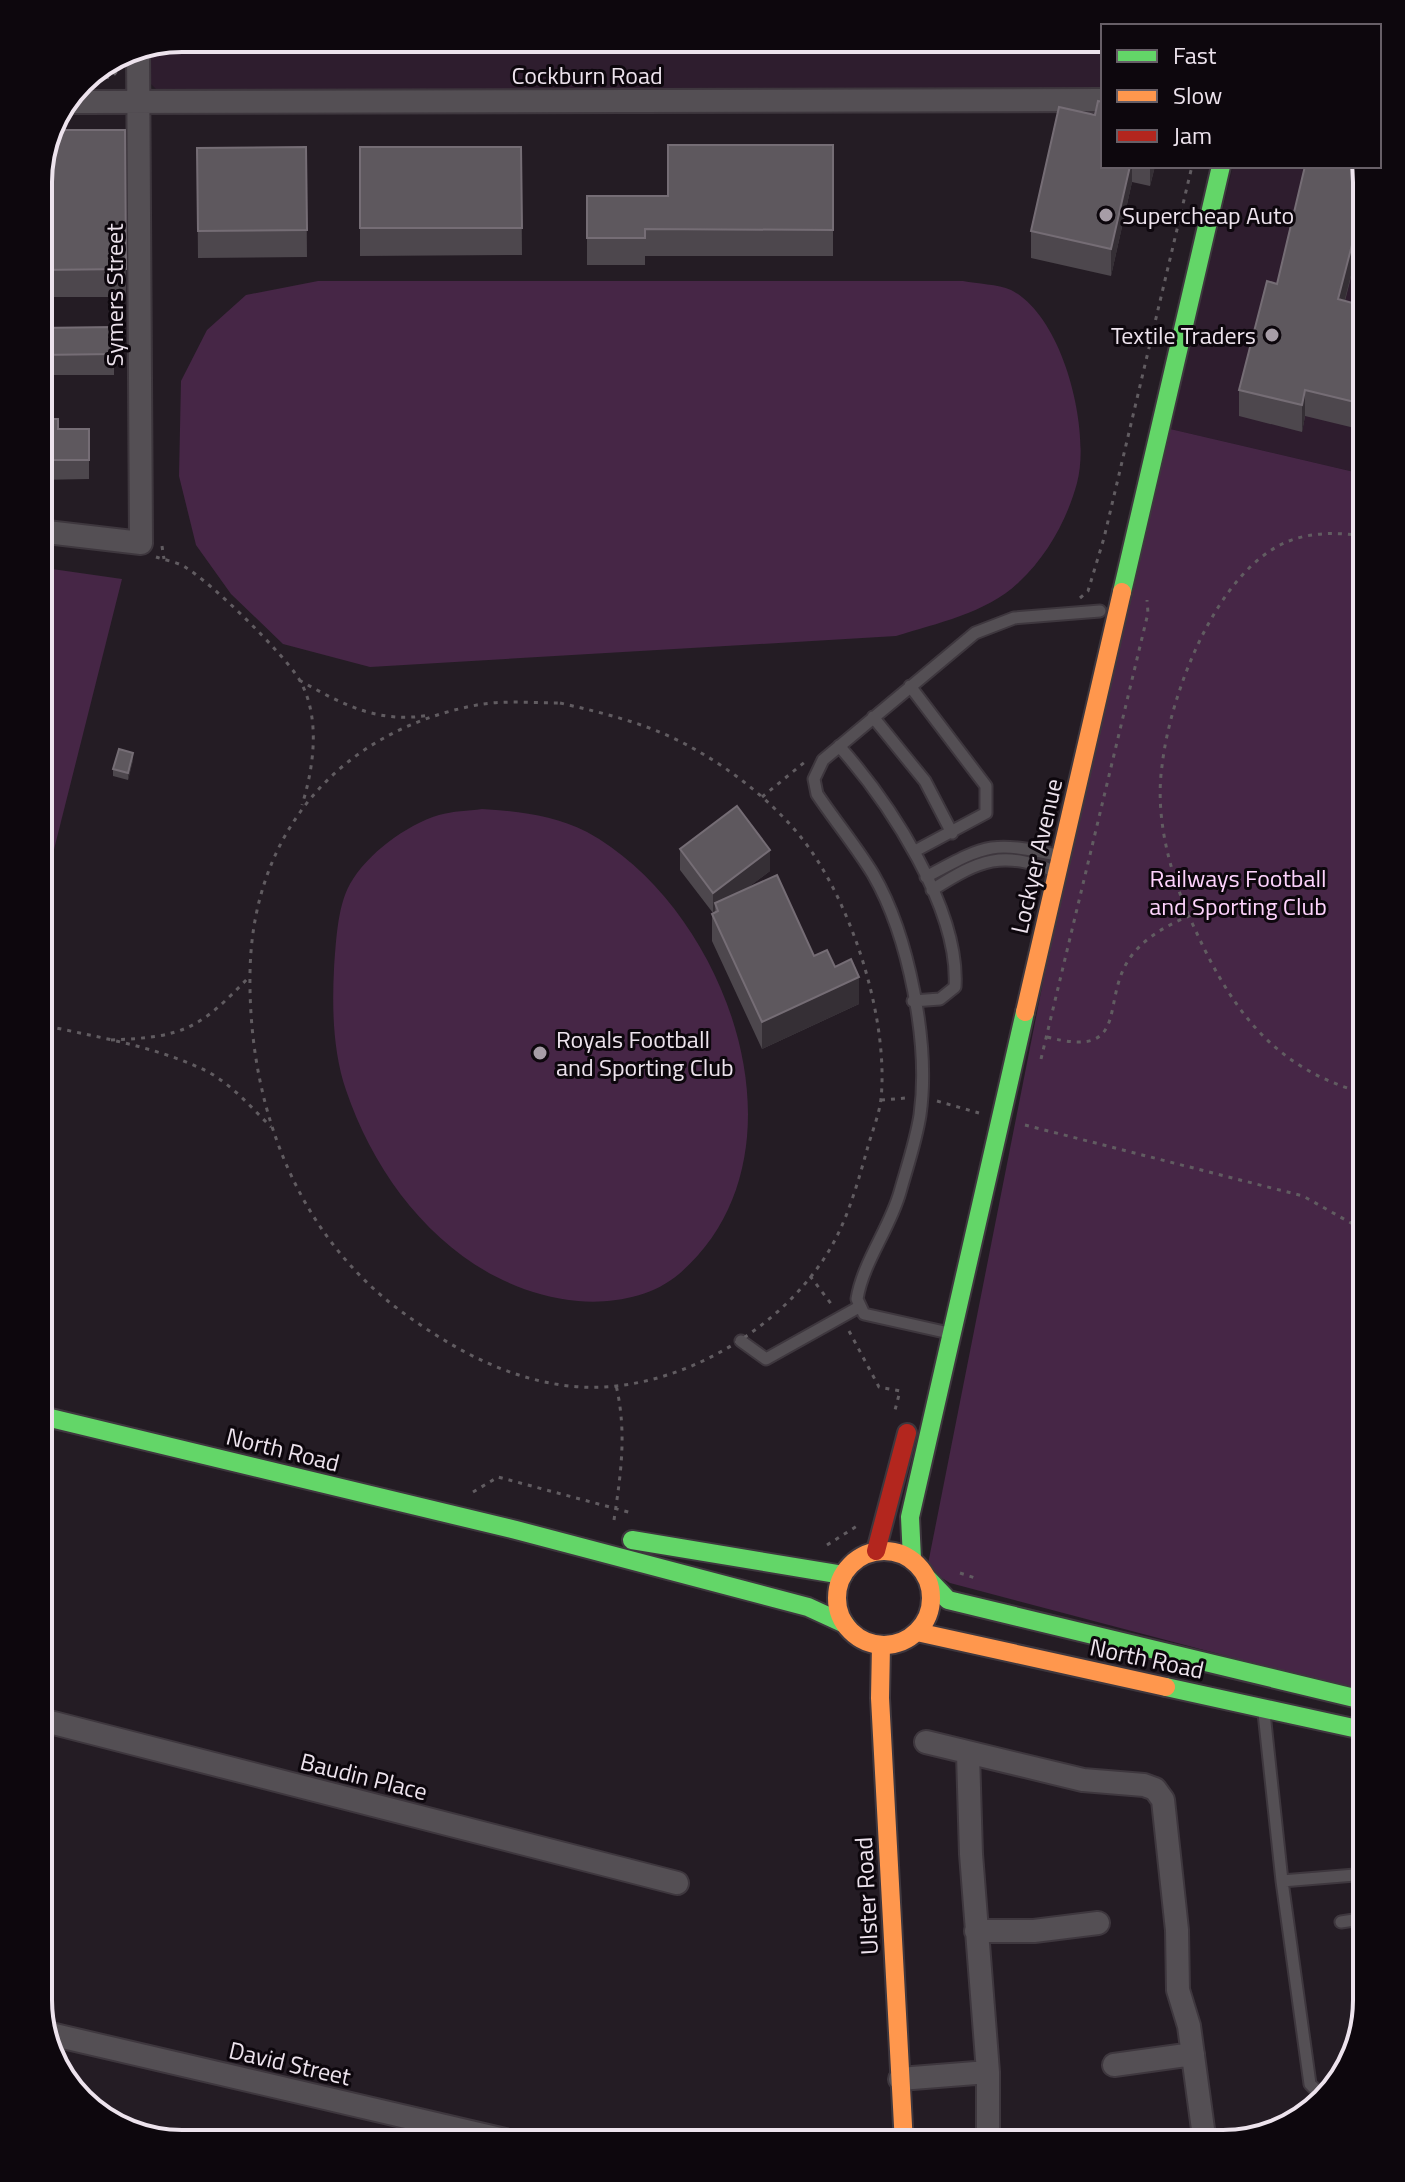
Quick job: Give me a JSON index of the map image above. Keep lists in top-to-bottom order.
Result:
{
  "streets": {
    "main road": ["Lockyer Avenue", "North Road", "Ulster Road"],
    "street": [
      "Cockburn Road",
      "Symers Street",
      "Baudin Place",
      "David Street"
    ]
  },
  "crossings": [
    ["Cockburn Road", "Symers Street"],
    ["Lockyer Avenue", "North Road"],
    ["Lockyer Avenue", "Ulster Road"],
    ["North Road", "Ulster Road"]
  ],
  "parks": ["Railways Football and Sporting Club"],
  "places": ["Supercheap Auto", "Textile Traders", "Royals Football and Sporting Club"],
  "legend": ["Fast", "Slow", "Jam"]
}
